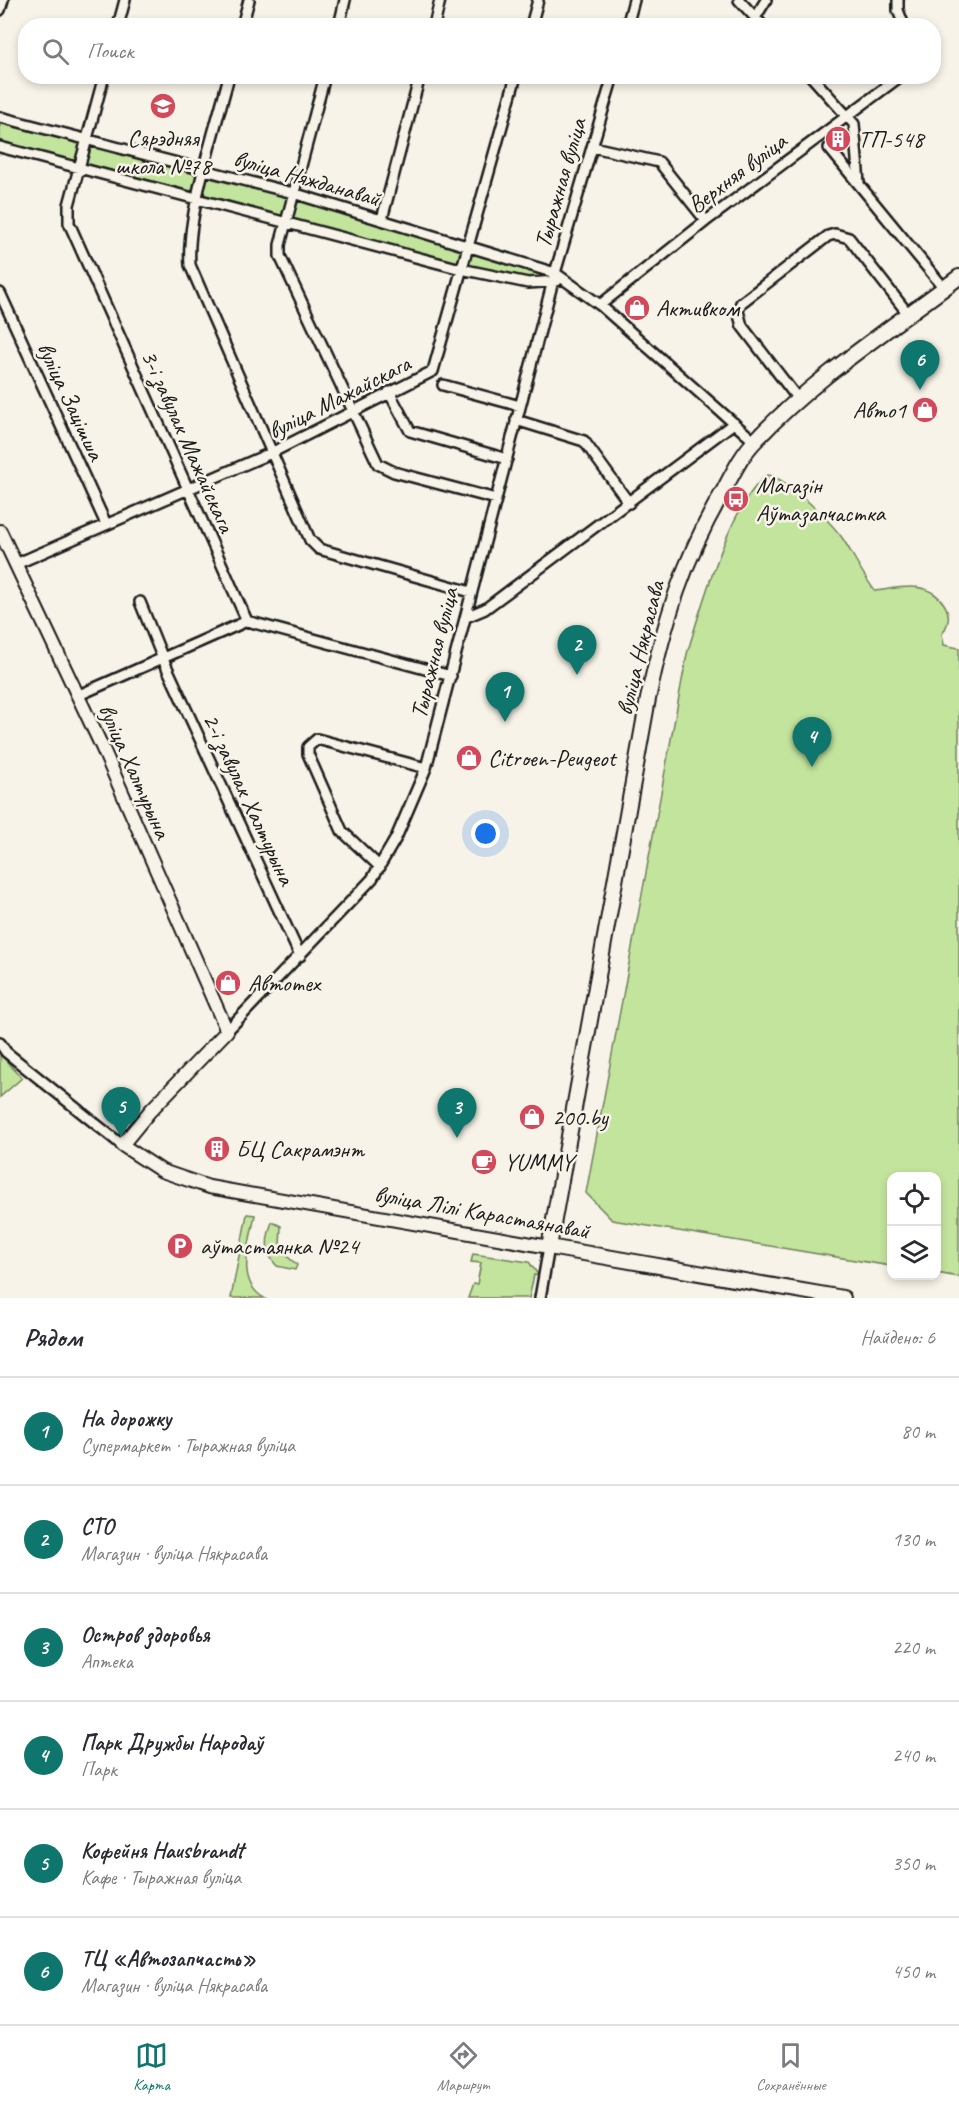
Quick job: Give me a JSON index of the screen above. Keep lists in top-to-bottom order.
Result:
{
  "streets": {
    "main road": ["вуліца Някрасава", "вуліца Лілі Карастаянавай"],
    "street": [
      "Верхняя вуліца",
      "вуліца Няжданавай",
      "Тыражная вуліца",
      "вуліца Мажайскага",
      "вуліца Зацішша",
      "3-і завулак Мажайскага",
      "вуліца Халтурына",
      "2-і завулак Халтурына"
    ]
  },
  "crossings": [
    ["Верхняя вуліца", "вуліца Няжданавай"],
    ["вуліца Няжданавай", "Тыражная вуліца"],
    ["вуліца Няжданавай", "вуліца Мажайскага"],
    ["вуліца Няжданавай", "3-і завулак Мажайскага"],
    ["вуліца Няжданавай", "вуліца Някрасава"],
    ["Тыражная вуліца", "вуліца Халтурына"],
    ["Тыражная вуліца", "2-і завулак Халтурына"],
    ["Тыражная вуліца", "вуліца Лілі Карастаянавай"],
    ["вуліца Мажайскага", "вуліца Зацішша"],
    ["вуліца Мажайскага", "3-і завулак Мажайскага"],
    ["вуліца Мажайскага", "вуліца Халтурына"],
    ["вуліца Някрасава", "вуліца Лілі Карастаянавай"]
  ],
  "places": {
    "school or university": ["Сярэдняя школа №78"],
    "building": ["ТП-548", "БЦ Сакрамэнт"],
    "shop": [
      "Активком",
      "Авто1",
      "Citroen-Peugeot",
      "Автотех",
      "200.by"
    ],
    "bus stop": ["Магазін Аўтазапчастка"],
    "cafe": ["YUMMY"],
    "parking": ["аўтастаянка №24"]
  },
  "page": {
    "search": "Поиск",
    "pins": [
      "6",
      "2",
      "1",
      "4",
      "5",
      "3"
    ],
    "heading": ["Рядом", "Найдено: 6"],
    "list": [
      {
        "mark": "1",
        "name": "На дорожку",
        "note": "Супермаркет · Тыражная вуліца",
        "value": "80 m"
      },
      {
        "mark": "2",
        "name": "СТО",
        "note": "Магазин · вуліца Някрасава",
        "value": "130 m"
      },
      {
        "mark": "3",
        "name": "Остров здоровья",
        "note": "Аптека",
        "value": "220 m"
      },
      {
        "mark": "4",
        "name": "Парк Дружбы Народаў",
        "note": "Парк",
        "value": "240 m"
      },
      {
        "mark": "5",
        "name": "Кофейня Hausbrandt",
        "note": "Кафе · Тыражная вуліца",
        "value": "350 m"
      },
      {
        "mark": "6",
        "name": "ТЦ «Автозапчасть»",
        "note": "Магазин · вуліца Някрасава",
        "value": "450 m"
      }
    ],
    "nav": ["Карта", "Маршрут", "Сохранённые"]
  }
}
